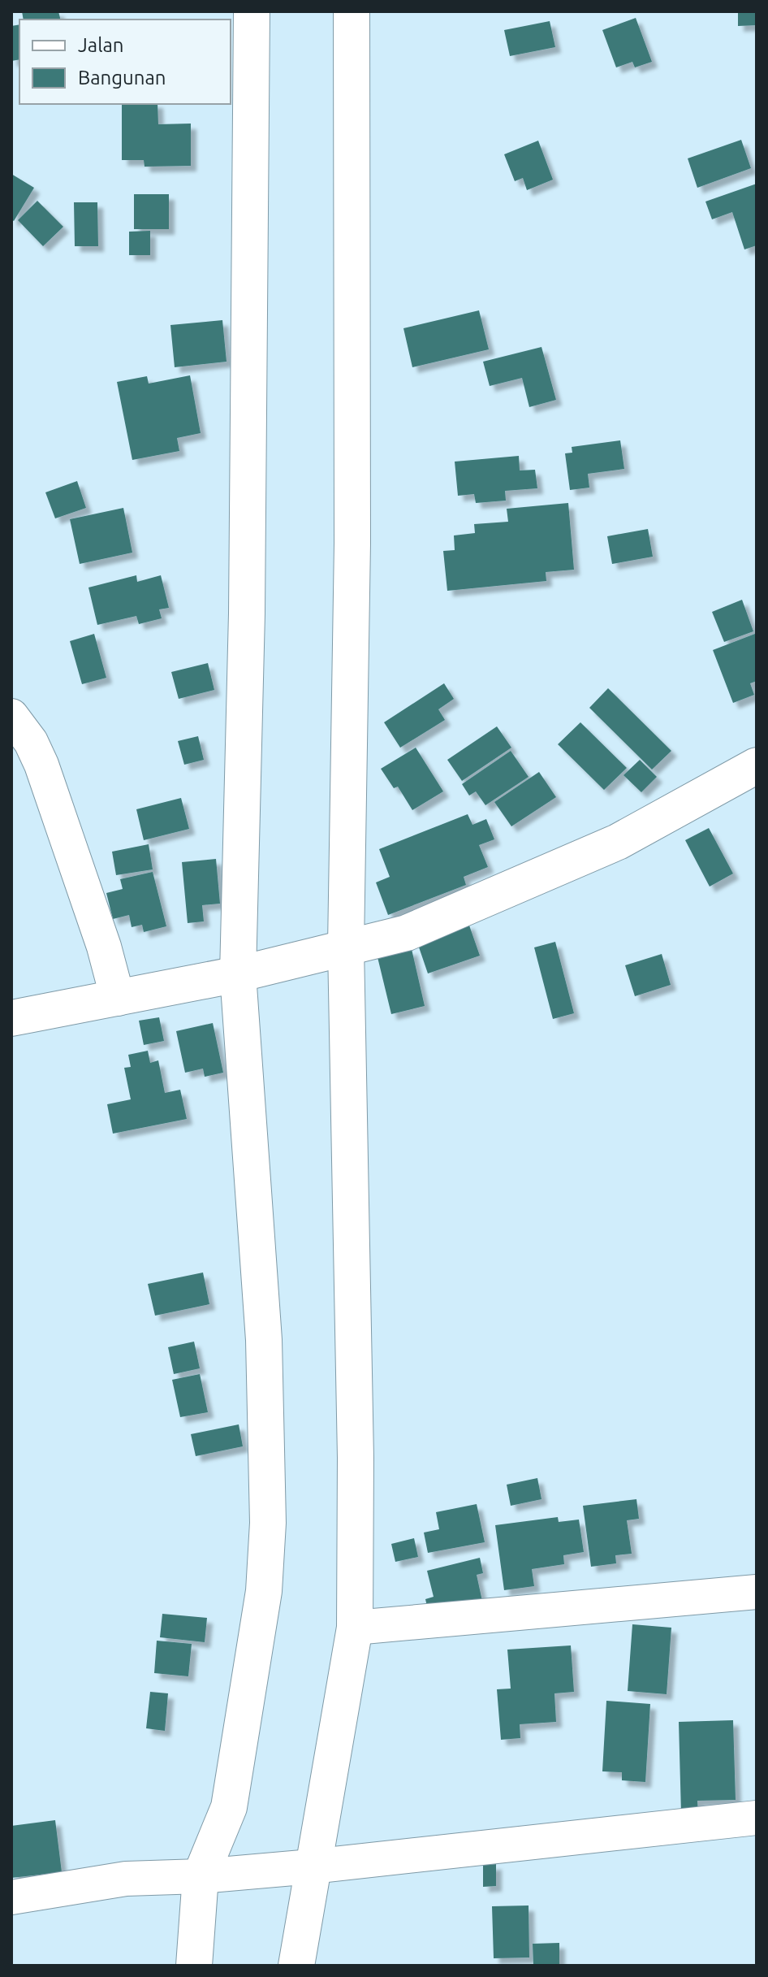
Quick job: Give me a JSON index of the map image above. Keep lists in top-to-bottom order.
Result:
{
  "legend": ["Jalan", "Bangunan"]
}
